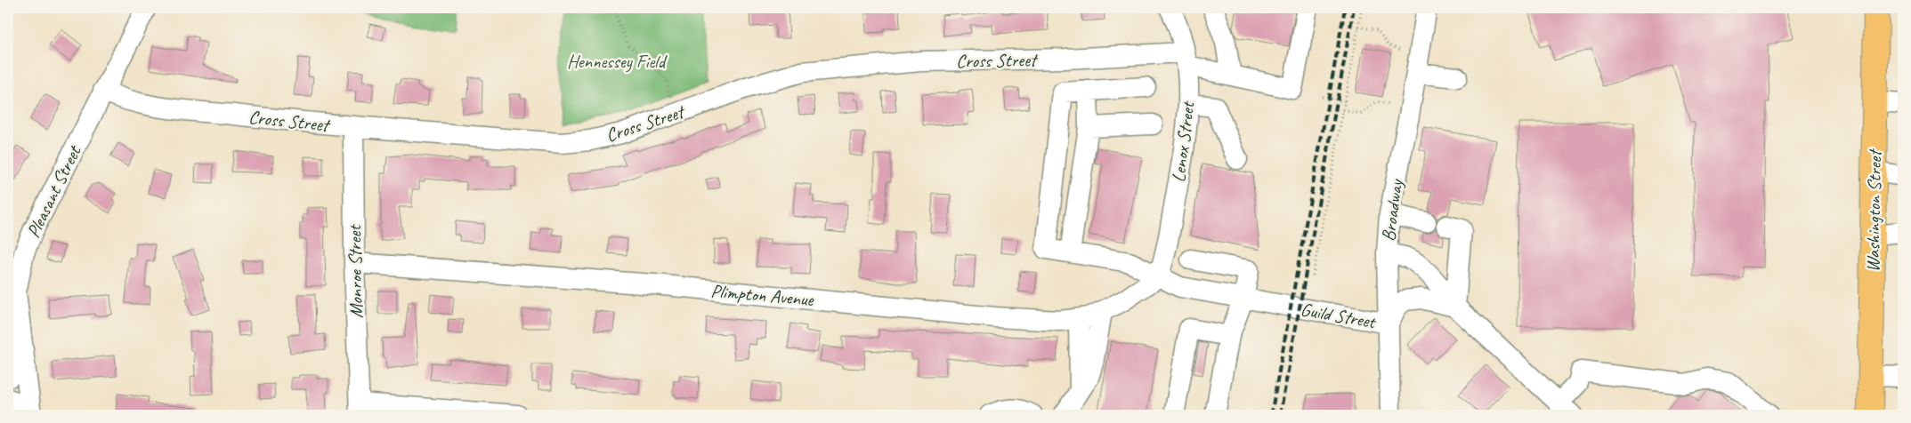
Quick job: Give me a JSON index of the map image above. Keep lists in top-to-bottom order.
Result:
{
  "streets": {
    "main road": ["Washington Street"],
    "street": [
      "Cross Street",
      "Lenox Street",
      "Pleasant Street",
      "Broadway",
      "Monroe Street",
      "Plimpton Avenue",
      "Guild Street"
    ]
  },
  "crossings": [
    ["Cross Street", "Lenox Street"],
    ["Cross Street", "Pleasant Street"],
    ["Cross Street", "Monroe Street"],
    ["Lenox Street", "Plimpton Avenue"],
    ["Lenox Street", "Guild Street"],
    ["Broadway", "Guild Street"],
    ["Monroe Street", "Plimpton Avenue"],
    ["Plimpton Avenue", "Guild Street"]
  ],
  "parks": ["Hennessey Field"]
}
